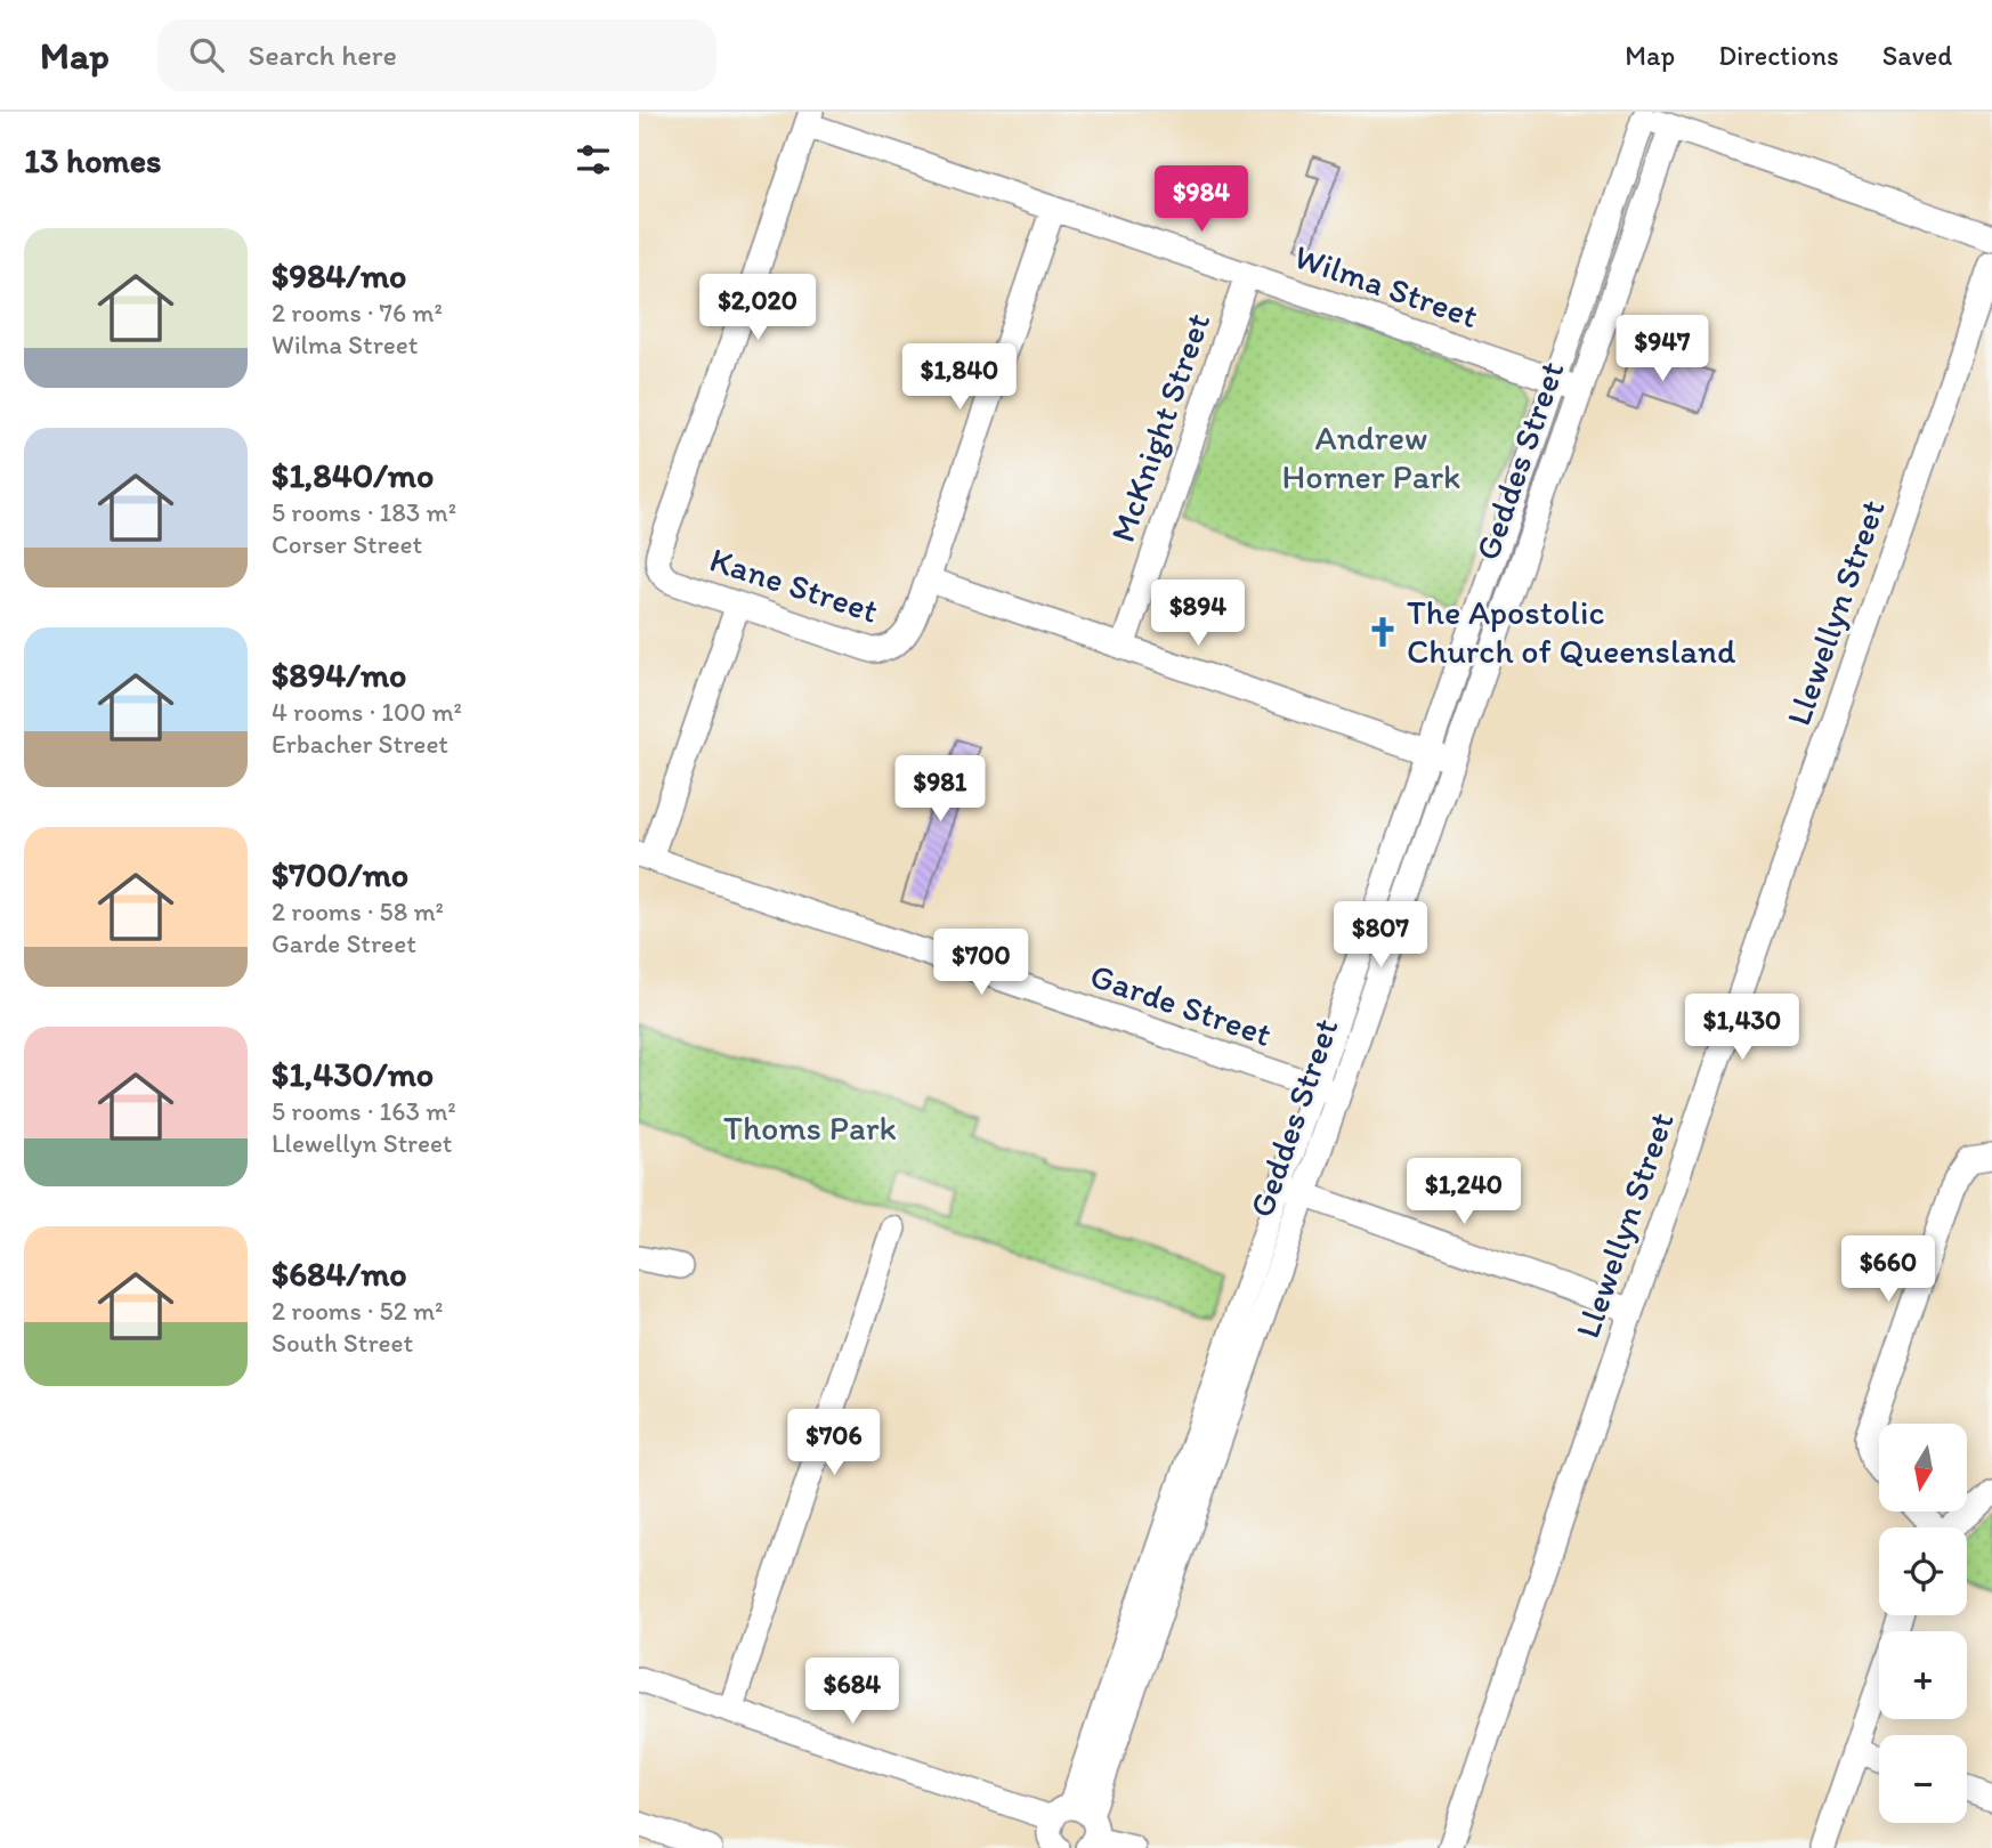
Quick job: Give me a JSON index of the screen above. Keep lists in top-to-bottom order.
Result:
{
  "streets": {
    "street": [
      "Wilma Street",
      "McKnight Street",
      "Geddes Street",
      "Kane Street",
      "Llewellyn Street",
      "Garde Street"
    ]
  },
  "crossings": [
    ["Wilma Street", "McKnight Street"],
    ["Wilma Street", "Geddes Street"],
    ["Wilma Street", "Kane Street"],
    ["Geddes Street", "Garde Street"]
  ],
  "parks": ["Andrew Horner Park", "Thoms Park"],
  "places": {
    "church": ["The Apostolic Church of Queensland"]
  },
  "north": "bottom",
  "page": {
    "header": "Map",
    "search": "Search here",
    "nav": ["Map", "Directions", "Saved"],
    "heading": "13 homes",
    "price": [
      "$984",
      "$2,020",
      "$947",
      "$1,840",
      "$894",
      "$981",
      "$807",
      "$700",
      "$1,430",
      "$1,240",
      "$660",
      "$706",
      "$684"
    ],
    "list": [
      {
        "name": "$984/mo",
        "note": "2 rooms · 76 m² · Wilma Street"
      },
      {
        "name": "$1,840/mo",
        "note": "5 rooms · 183 m² · Corser Street"
      },
      {
        "name": "$894/mo",
        "note": "4 rooms · 100 m² · Erbacher Street"
      },
      {
        "name": "$700/mo",
        "note": "2 rooms · 58 m² · Garde Street"
      },
      {
        "name": "$1,430/mo",
        "note": "5 rooms · 163 m² · Llewellyn Street"
      },
      {
        "name": "$684/mo",
        "note": "2 rooms · 52 m² · South Street"
      }
    ],
    "map_buttons": ["+", "−"]
  }
}
